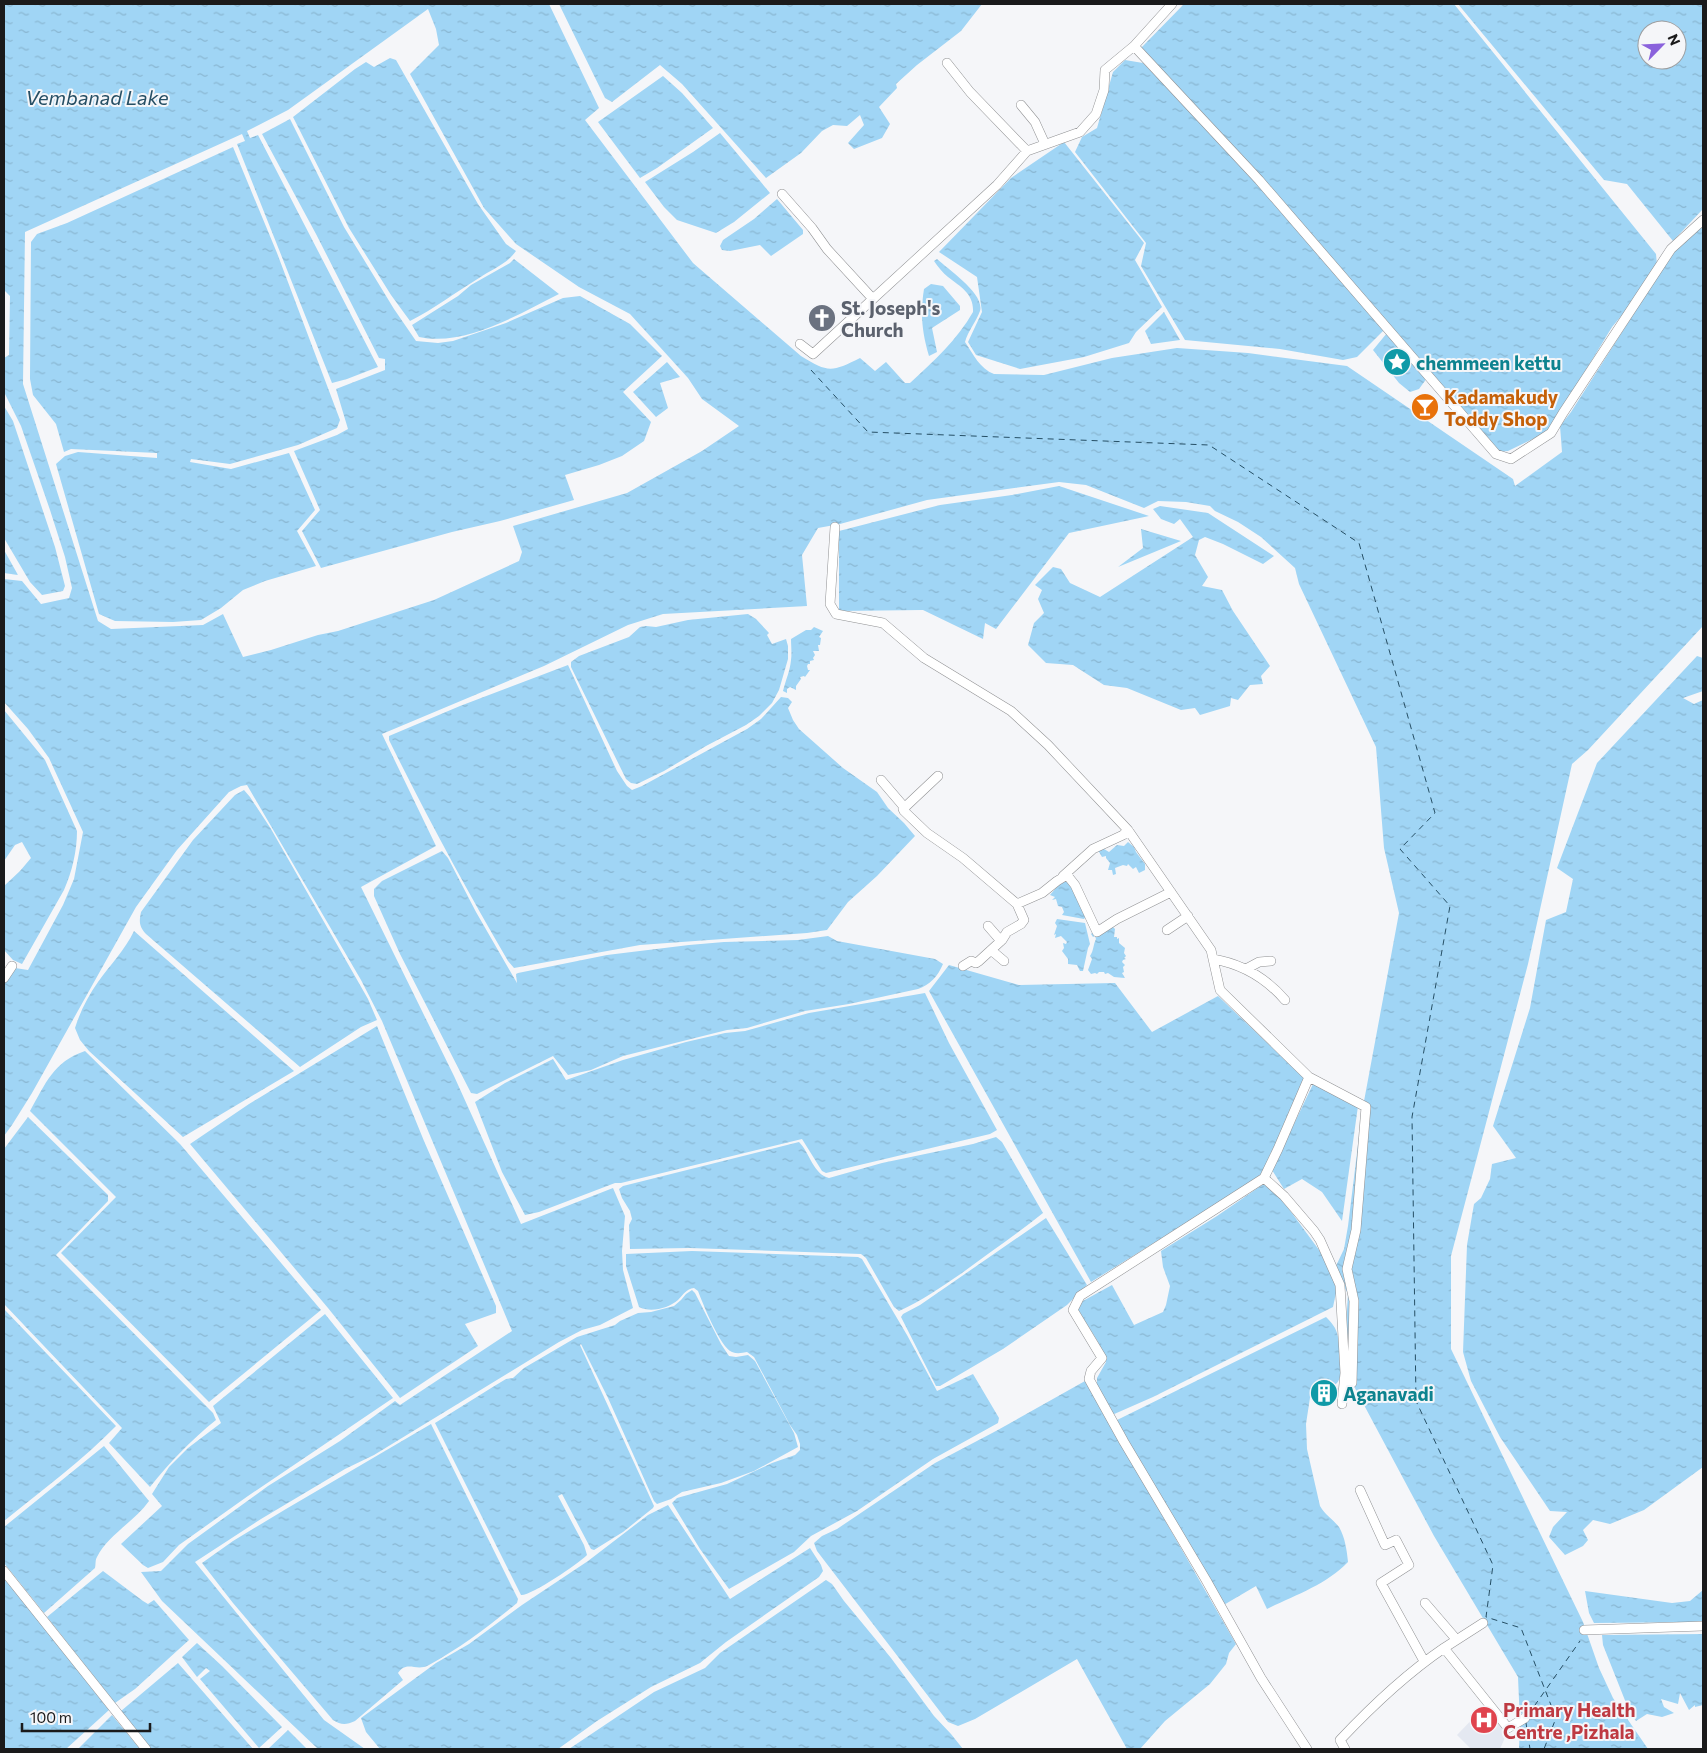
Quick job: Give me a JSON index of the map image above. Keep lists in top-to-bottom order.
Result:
{
  "water": ["Vembanad Lake"],
  "places": {
    "church": ["St. Joseph's Church"],
    "place": ["chemmeen kettu"],
    "bar": ["Kadamakudy Toddy Shop"],
    "building": ["Aganavadi"],
    "hospital": ["Primary Health Centre ,Pizhala"]
  },
  "scale_bar": "100 m",
  "north": "top right"
}
